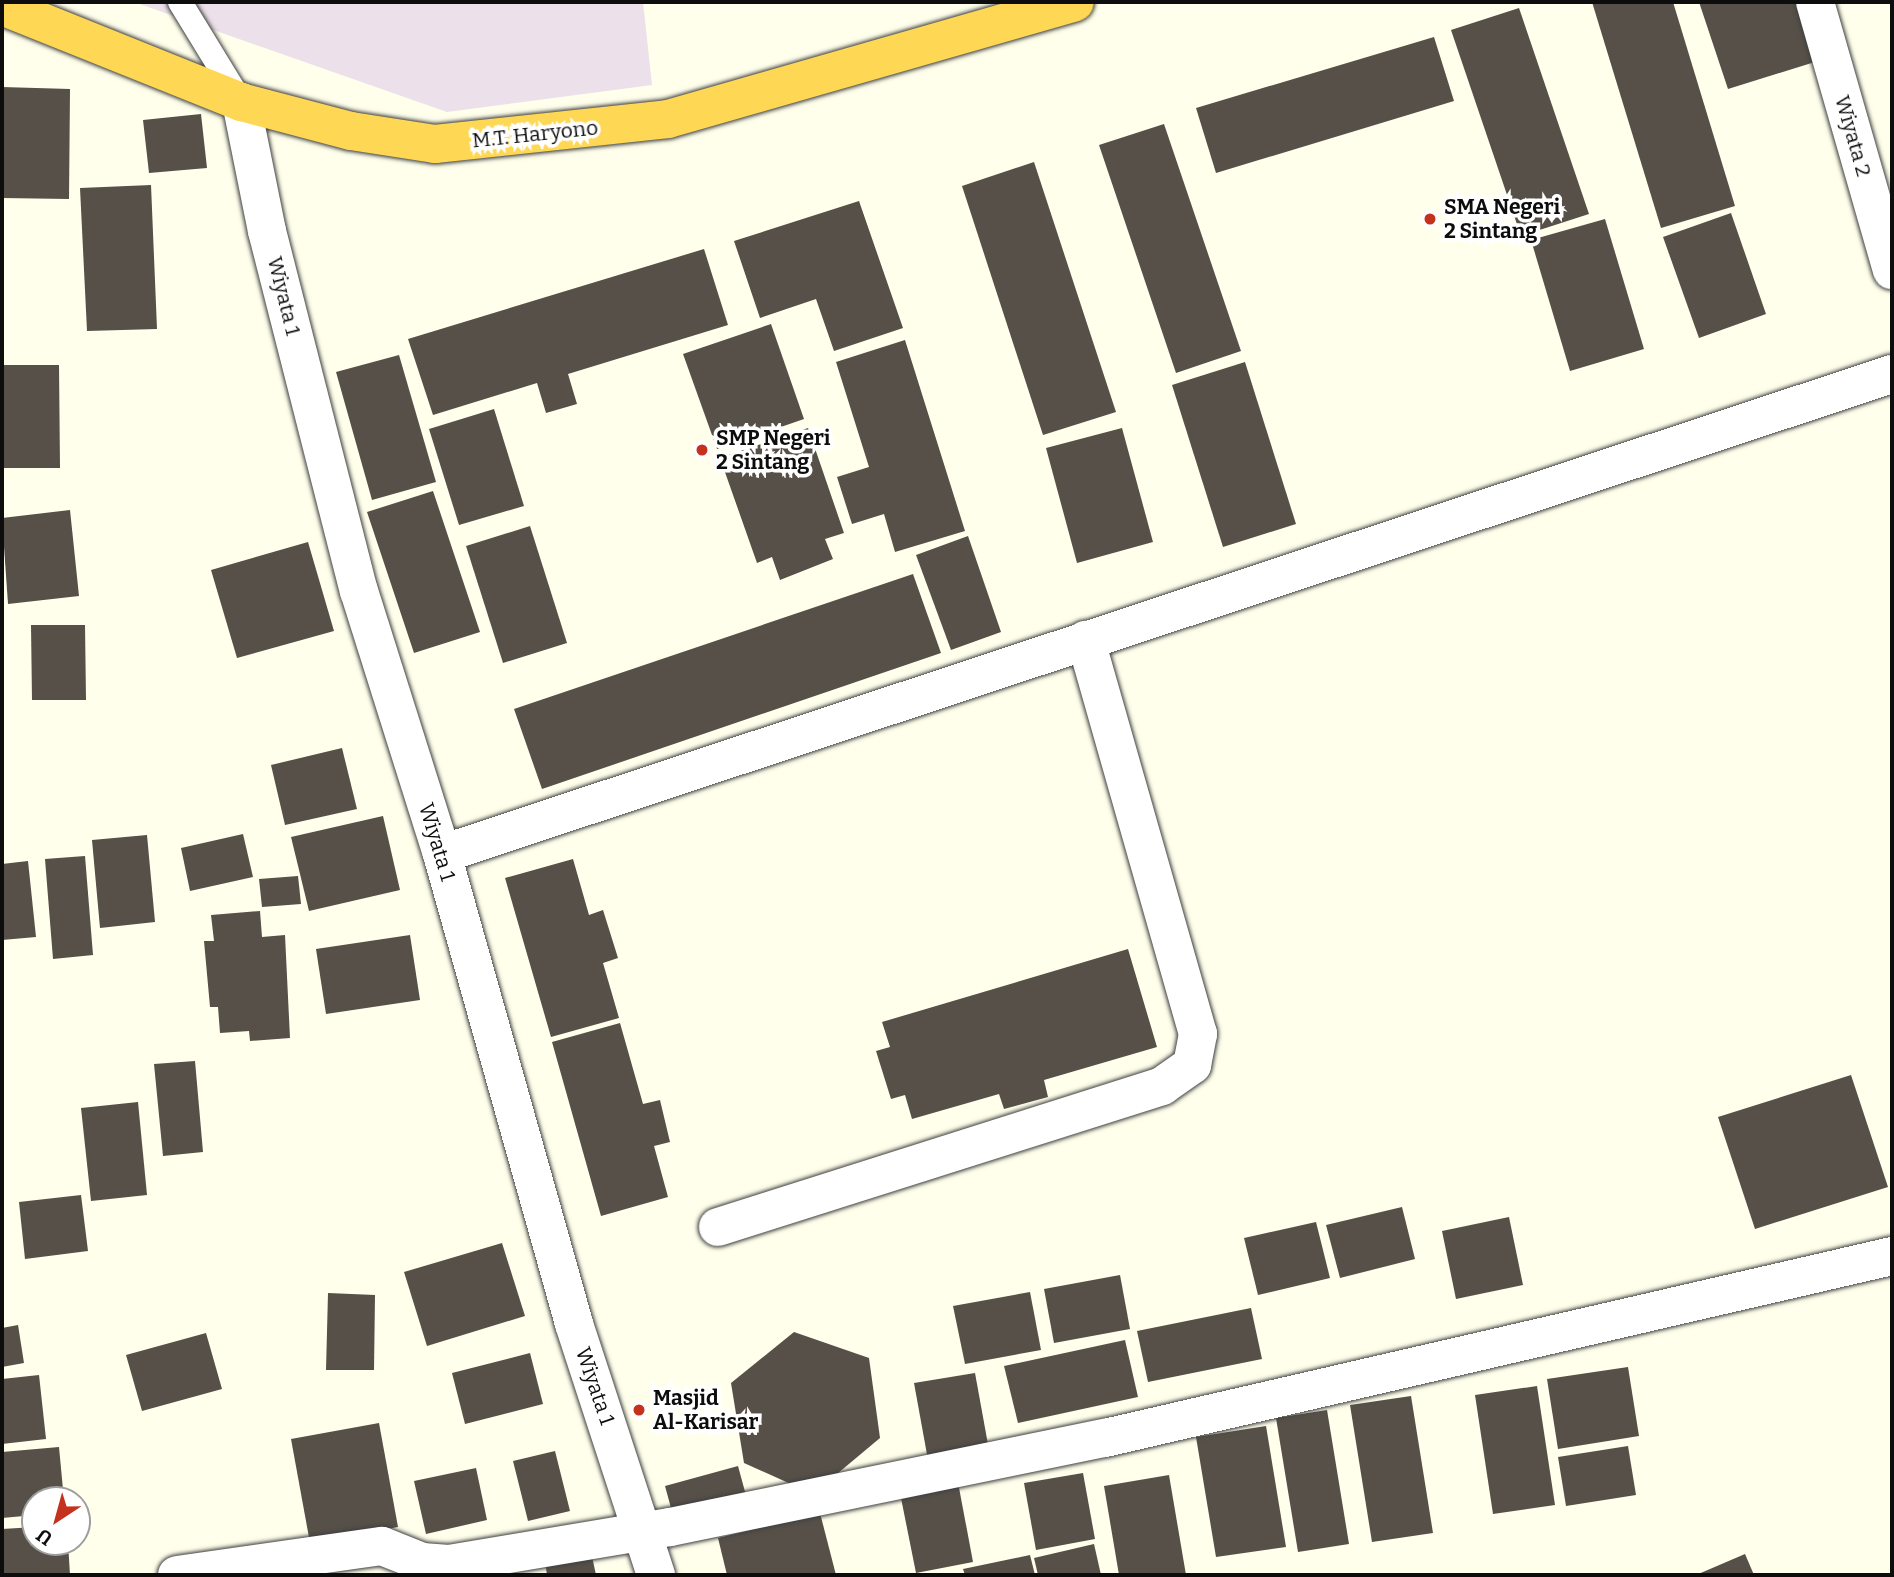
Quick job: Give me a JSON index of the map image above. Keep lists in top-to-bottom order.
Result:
{
  "streets": {
    "highway": ["M.T. Haryono"],
    "street": ["Wiyata 2", "Wiyata 1"]
  },
  "crossings": [
    ["M.T. Haryono", "Wiyata 1"]
  ],
  "places": ["SMA Negeri 2 Sintang", "SMP Negeri 2 Sintang", "Masjid Al-Karisar"],
  "north": "bottom left"
}
